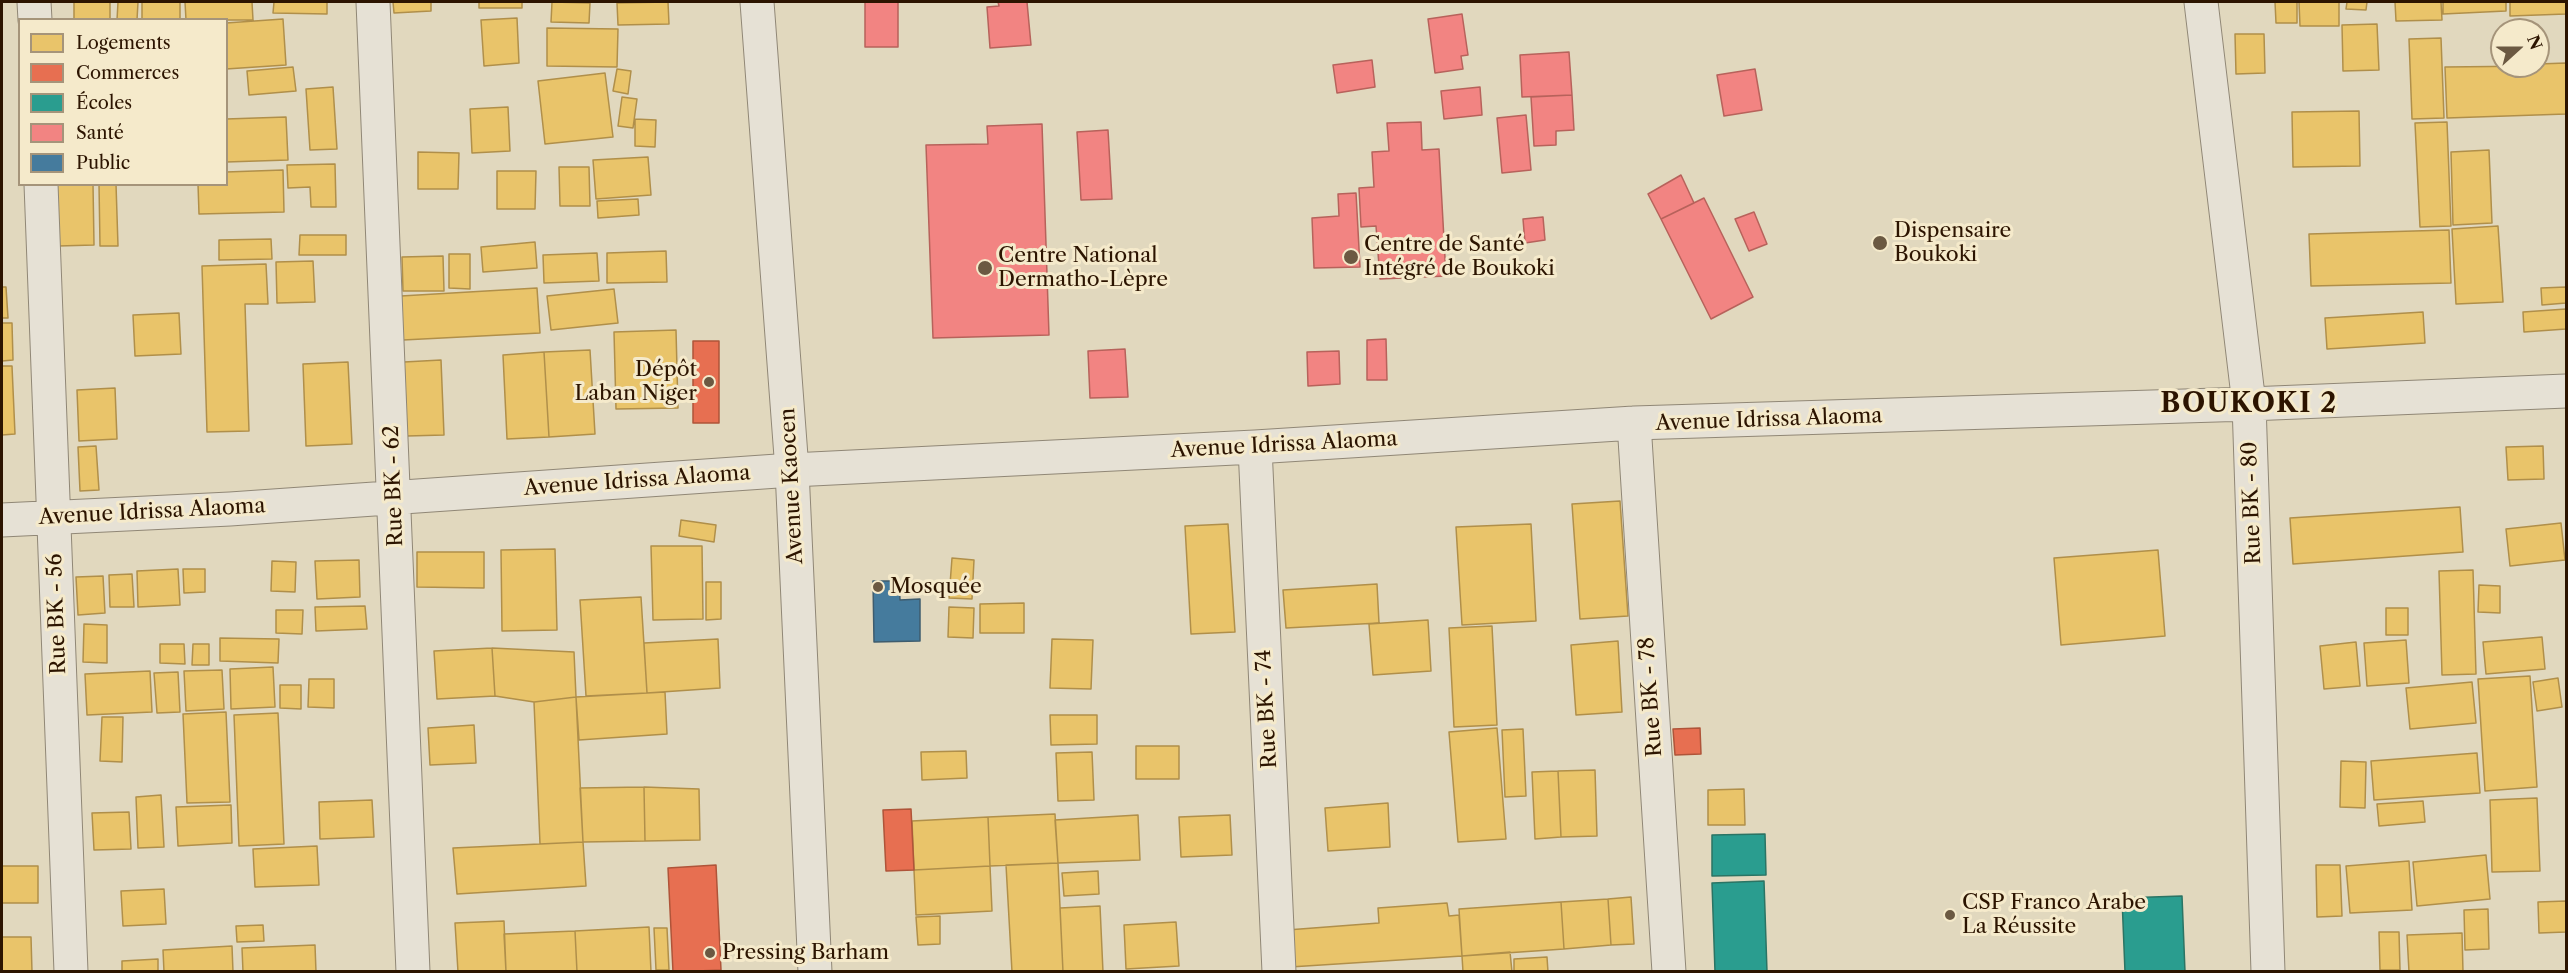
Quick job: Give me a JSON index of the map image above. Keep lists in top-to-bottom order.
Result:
{
  "streets": {
    "street": [
      "Avenue Idrissa Alaoma",
      "Rue BK - 62",
      "Avenue Kaocen",
      "Rue BK - 80",
      "Rue BK - 56",
      "Rue BK - 78",
      "Rue BK - 74"
    ]
  },
  "crossings": [
    ["Avenue Idrissa Alaoma", "Rue BK - 62"],
    ["Avenue Idrissa Alaoma", "Avenue Kaocen"],
    ["Avenue Idrissa Alaoma", "Rue BK - 80"],
    ["Avenue Idrissa Alaoma", "Rue BK - 56"],
    ["Avenue Idrissa Alaoma", "Rue BK - 78"],
    ["Avenue Idrissa Alaoma", "Rue BK - 74"]
  ],
  "districts": ["BOUKOKI 2"],
  "places": [
    "Dispensaire Boukoki",
    "Centre de Santé Intégré de Boukoki",
    "Centre National Dermatho-Lèpre",
    "Dépôt Laban Niger",
    "Mosquée",
    "CSP Franco Arabe La Réussite",
    "Pressing Barham"
  ],
  "legend": [
    "Logements",
    "Commerces",
    "Écoles",
    "Santé",
    "Public"
  ],
  "north": "right"
}
